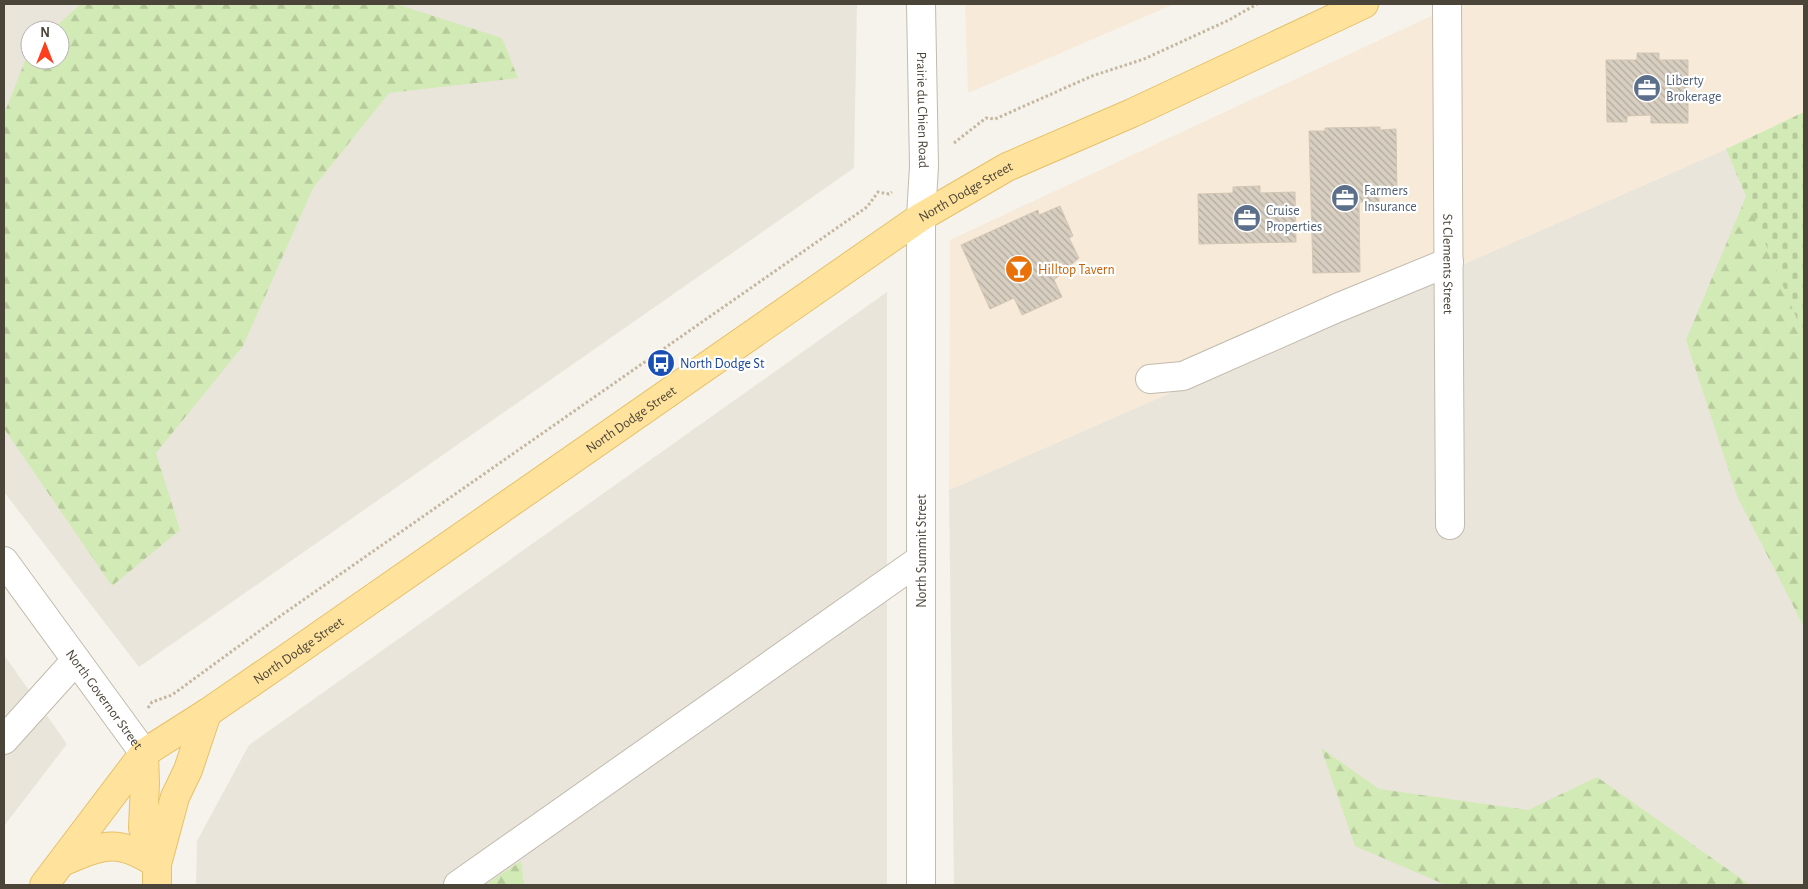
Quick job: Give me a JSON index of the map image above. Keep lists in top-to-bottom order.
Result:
{
  "streets": {
    "main road": ["North Dodge Street", "North Governor Street"],
    "street": ["Prairie du Chien Road", "St Clements Street", "North Summit Street"]
  },
  "crossings": [
    ["Prairie du Chien Road", "North Dodge Street"],
    ["Prairie du Chien Road", "North Summit Street"],
    ["North Dodge Street", "North Summit Street"],
    ["North Dodge Street", "North Governor Street"]
  ],
  "places": {
    "office": ["Liberty Brokerage", "Farmers Insurance", "Cruise Properties"],
    "bar": ["Hilltop Tavern"],
    "bus stop": ["North Dodge St"]
  },
  "north": "top"
}
